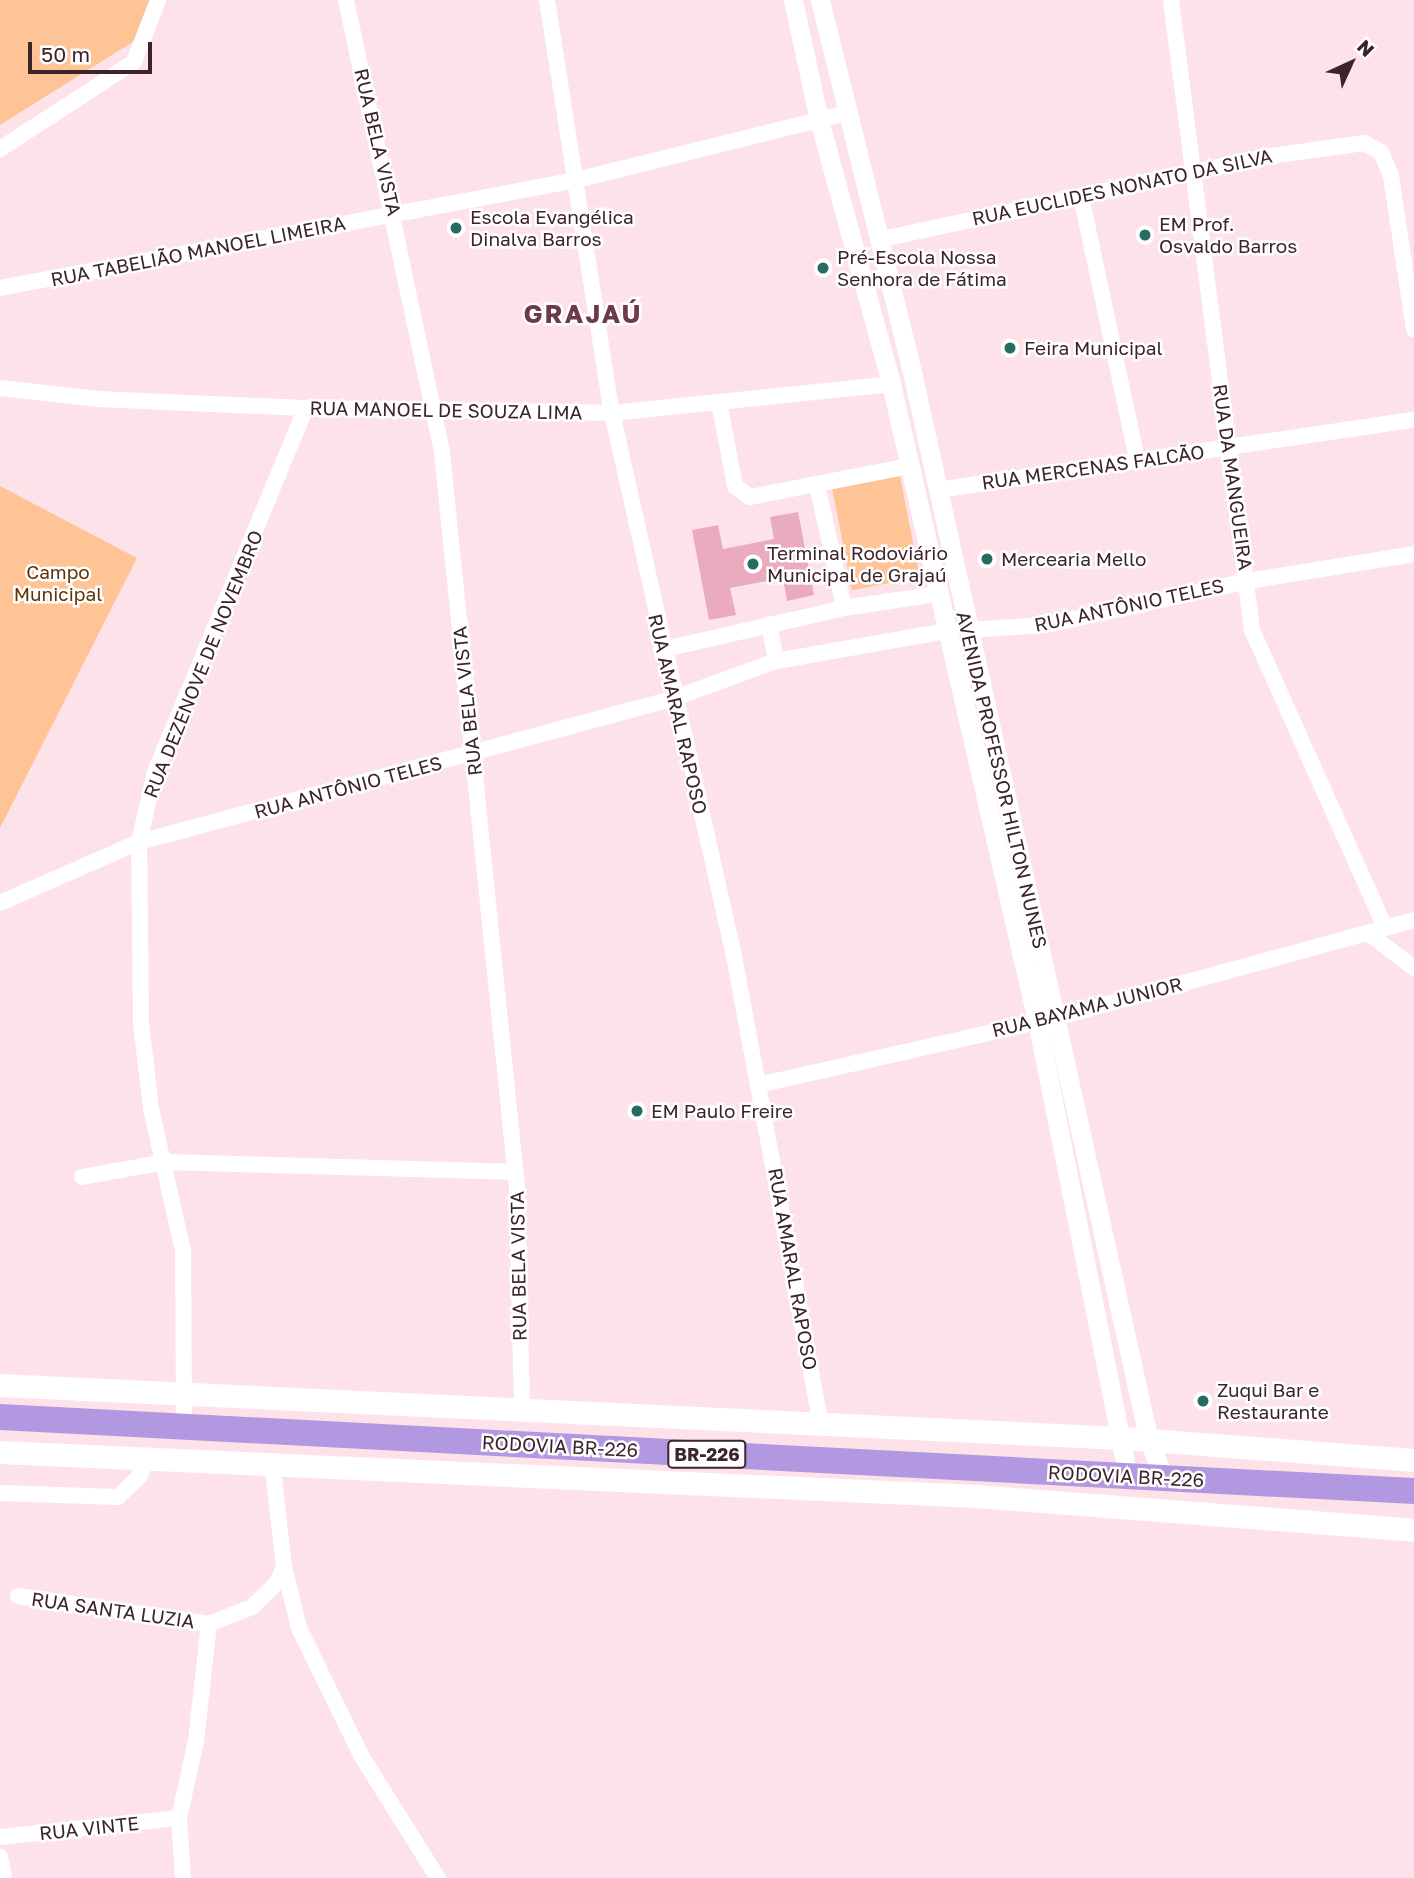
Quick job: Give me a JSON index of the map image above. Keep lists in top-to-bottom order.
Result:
{
  "streets": {
    "highway": ["RODOVIA BR-226", "BR-226"],
    "street": [
      "RUA BELA VISTA",
      "RUA EUCLIDES NONATO DA SILVA",
      "RUA TABELIÃO MANOEL LIMEIRA",
      "RUA MANOEL DE SOUZA LIMA",
      "RUA MERCENAS FALCÃO",
      "RUA DA MANGUEIRA",
      "RUA ANTÔNIO TELES",
      "RUA DEZENOVE DE NOVEMBRO",
      "RUA AMARAL RAPOSO",
      "AVENIDA PROFESSOR HILTON NUNES",
      "RUA BAYAMA JUNIOR",
      "RUA SANTA LUZIA",
      "RUA VINTE"
    ]
  },
  "crossings": [
    ["RUA BELA VISTA", "RUA TABELIÃO MANOEL LIMEIRA"],
    ["RUA BELA VISTA", "RUA MANOEL DE SOUZA LIMA"],
    ["RUA BELA VISTA", "RUA ANTÔNIO TELES"],
    ["RUA EUCLIDES NONATO DA SILVA", "RUA DA MANGUEIRA"],
    ["RUA EUCLIDES NONATO DA SILVA", "AVENIDA PROFESSOR HILTON NUNES"],
    ["RUA TABELIÃO MANOEL LIMEIRA", "RUA AMARAL RAPOSO"],
    ["RUA TABELIÃO MANOEL LIMEIRA", "AVENIDA PROFESSOR HILTON NUNES"],
    ["RUA MANOEL DE SOUZA LIMA", "RUA DEZENOVE DE NOVEMBRO"],
    ["RUA MANOEL DE SOUZA LIMA", "RUA AMARAL RAPOSO"],
    ["RUA MANOEL DE SOUZA LIMA", "AVENIDA PROFESSOR HILTON NUNES"],
    ["RUA MERCENAS FALCÃO", "RUA DA MANGUEIRA"],
    ["RUA MERCENAS FALCÃO", "AVENIDA PROFESSOR HILTON NUNES"],
    ["RUA DA MANGUEIRA", "RUA ANTÔNIO TELES"],
    ["RUA DA MANGUEIRA", "RUA BAYAMA JUNIOR"],
    ["RUA ANTÔNIO TELES", "RUA DEZENOVE DE NOVEMBRO"],
    ["RUA ANTÔNIO TELES", "RUA AMARAL RAPOSO"],
    ["RUA ANTÔNIO TELES", "AVENIDA PROFESSOR HILTON NUNES"],
    ["RUA DEZENOVE DE NOVEMBRO", "RODOVIA BR-226"],
    ["RUA AMARAL RAPOSO", "RUA BAYAMA JUNIOR"],
    ["AVENIDA PROFESSOR HILTON NUNES", "RUA BAYAMA JUNIOR"],
    ["AVENIDA PROFESSOR HILTON NUNES", "RODOVIA BR-226"]
  ],
  "districts": ["GRAJAÚ"],
  "parks": ["Campo Municipal"],
  "places": [
    "Escola Evangélica Dinalva Barros",
    "EM Prof. Osvaldo Barros",
    "Pré-Escola Nossa Senhora de Fátima",
    "Feira Municipal",
    "Mercearia Mello",
    "Terminal Rodoviário Municipal de Grajaú",
    "EM Paulo Freire",
    "Zuqui Bar e Restaurante"
  ],
  "scale_bar": "50 m",
  "north": "top right"
}
